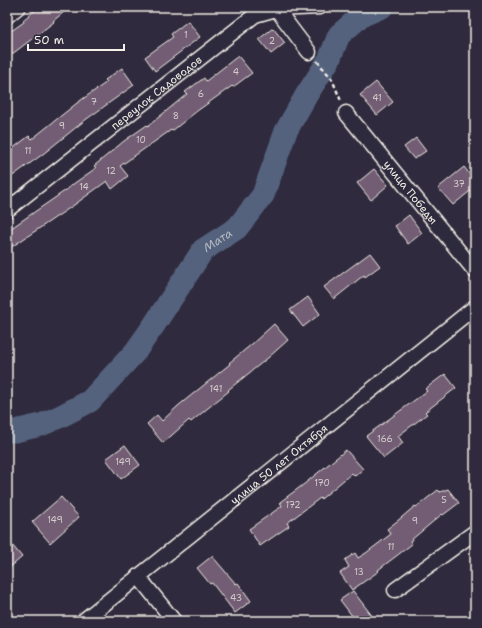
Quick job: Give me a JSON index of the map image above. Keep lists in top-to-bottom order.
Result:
{
  "streets": {
    "street": ["переулок Садоводов", "улица Победы", "улица 50 лет Октября"]
  },
  "water": ["Мата"],
  "house_numbers": [
    "1",
    "2",
    "4",
    "6",
    "41",
    "7",
    "8",
    "9",
    "10",
    "11",
    "12",
    "37",
    "14",
    "141",
    "166",
    "149",
    "170",
    "5",
    "172",
    "149",
    "9",
    "11",
    "13",
    "43"
  ],
  "scale_bar": "50 m"
}
